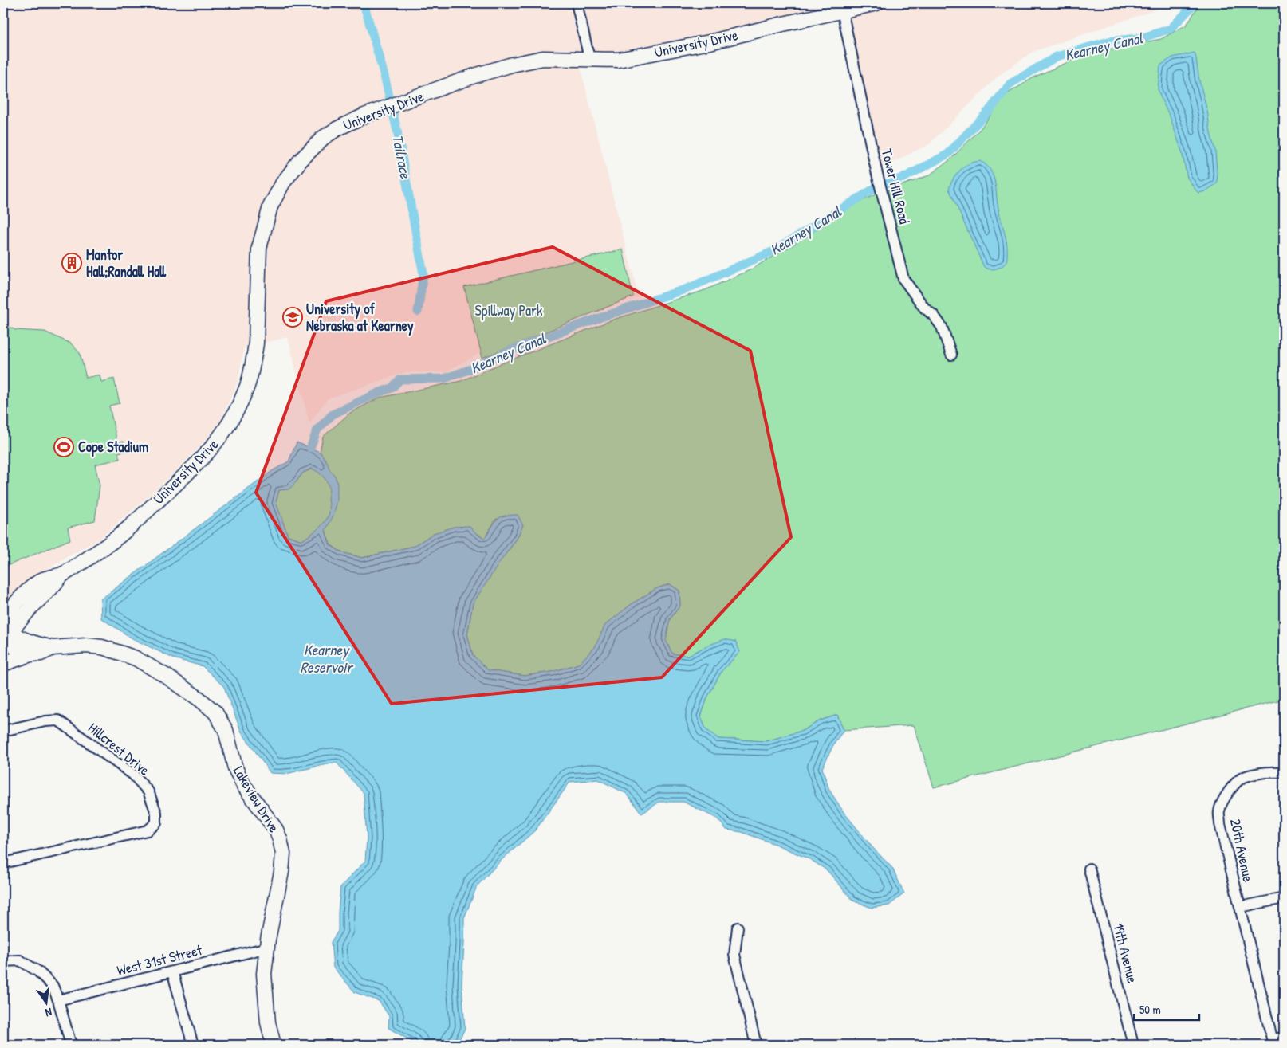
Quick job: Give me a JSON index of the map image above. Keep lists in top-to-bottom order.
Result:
{
  "streets": {
    "street": [
      "University Drive",
      "Tower Hill Road",
      "Hillcrest Drive",
      "Lakeview Drive",
      "20th Avenue",
      "19th Avenue",
      "West 31st Street"
    ]
  },
  "crossings": [
    ["University Drive", "Tower Hill Road"],
    ["University Drive", "Lakeview Drive"],
    ["Lakeview Drive", "West 31st Street"]
  ],
  "water": ["Kearney Canal", "Tailrace", "Kearney Reservoir"],
  "parks": ["Spillway Park"],
  "places": {
    "building": ["Mantor Hall;Randall Hall"],
    "school or university": ["University of Nebraska at Kearney"],
    "sports": ["Cope Stadium"]
  },
  "scale_bar": "50 m",
  "north": "bottom"
}
